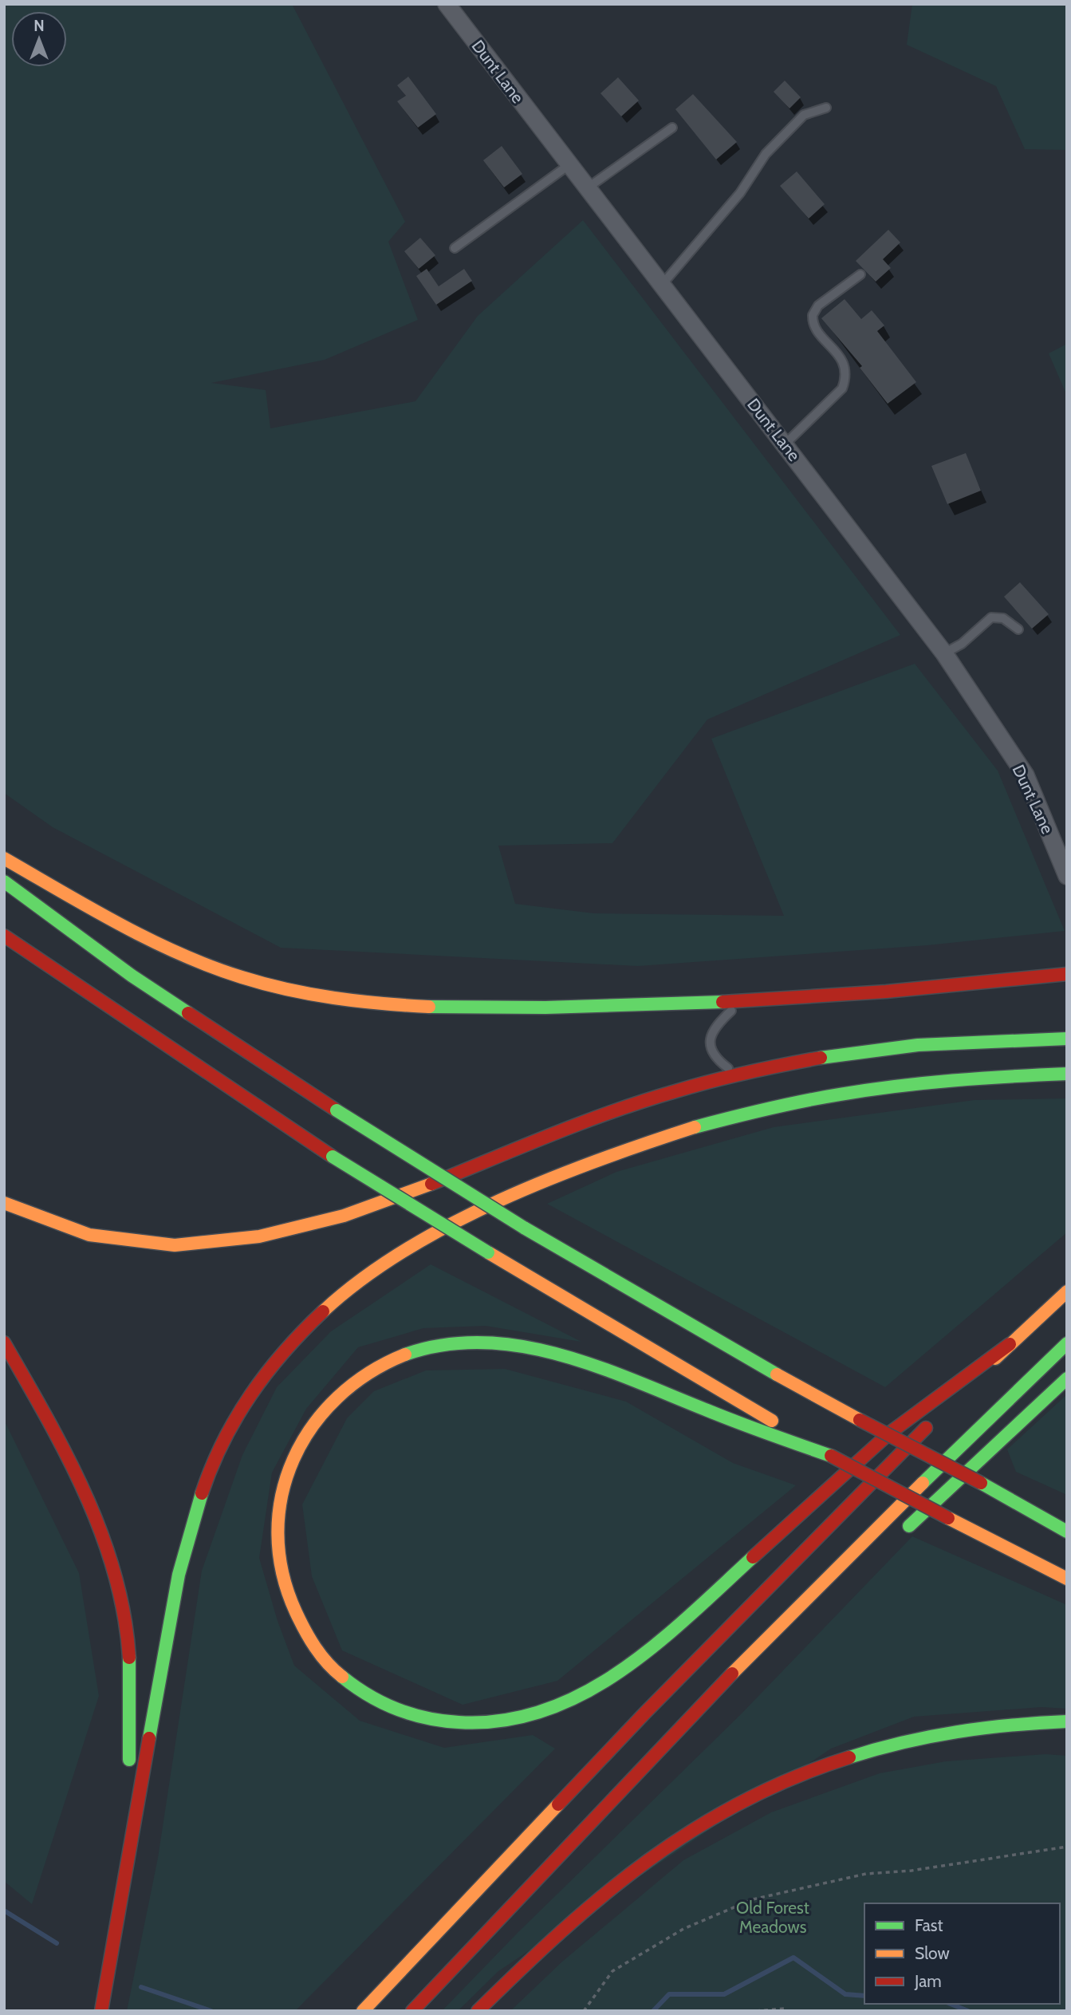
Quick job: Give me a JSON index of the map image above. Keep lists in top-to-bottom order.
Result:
{
  "streets": {
    "street": ["Dunt Lane"]
  },
  "parks": ["Old Forest Meadows"],
  "legend": ["Fast", "Slow", "Jam"],
  "north": "top"
}
